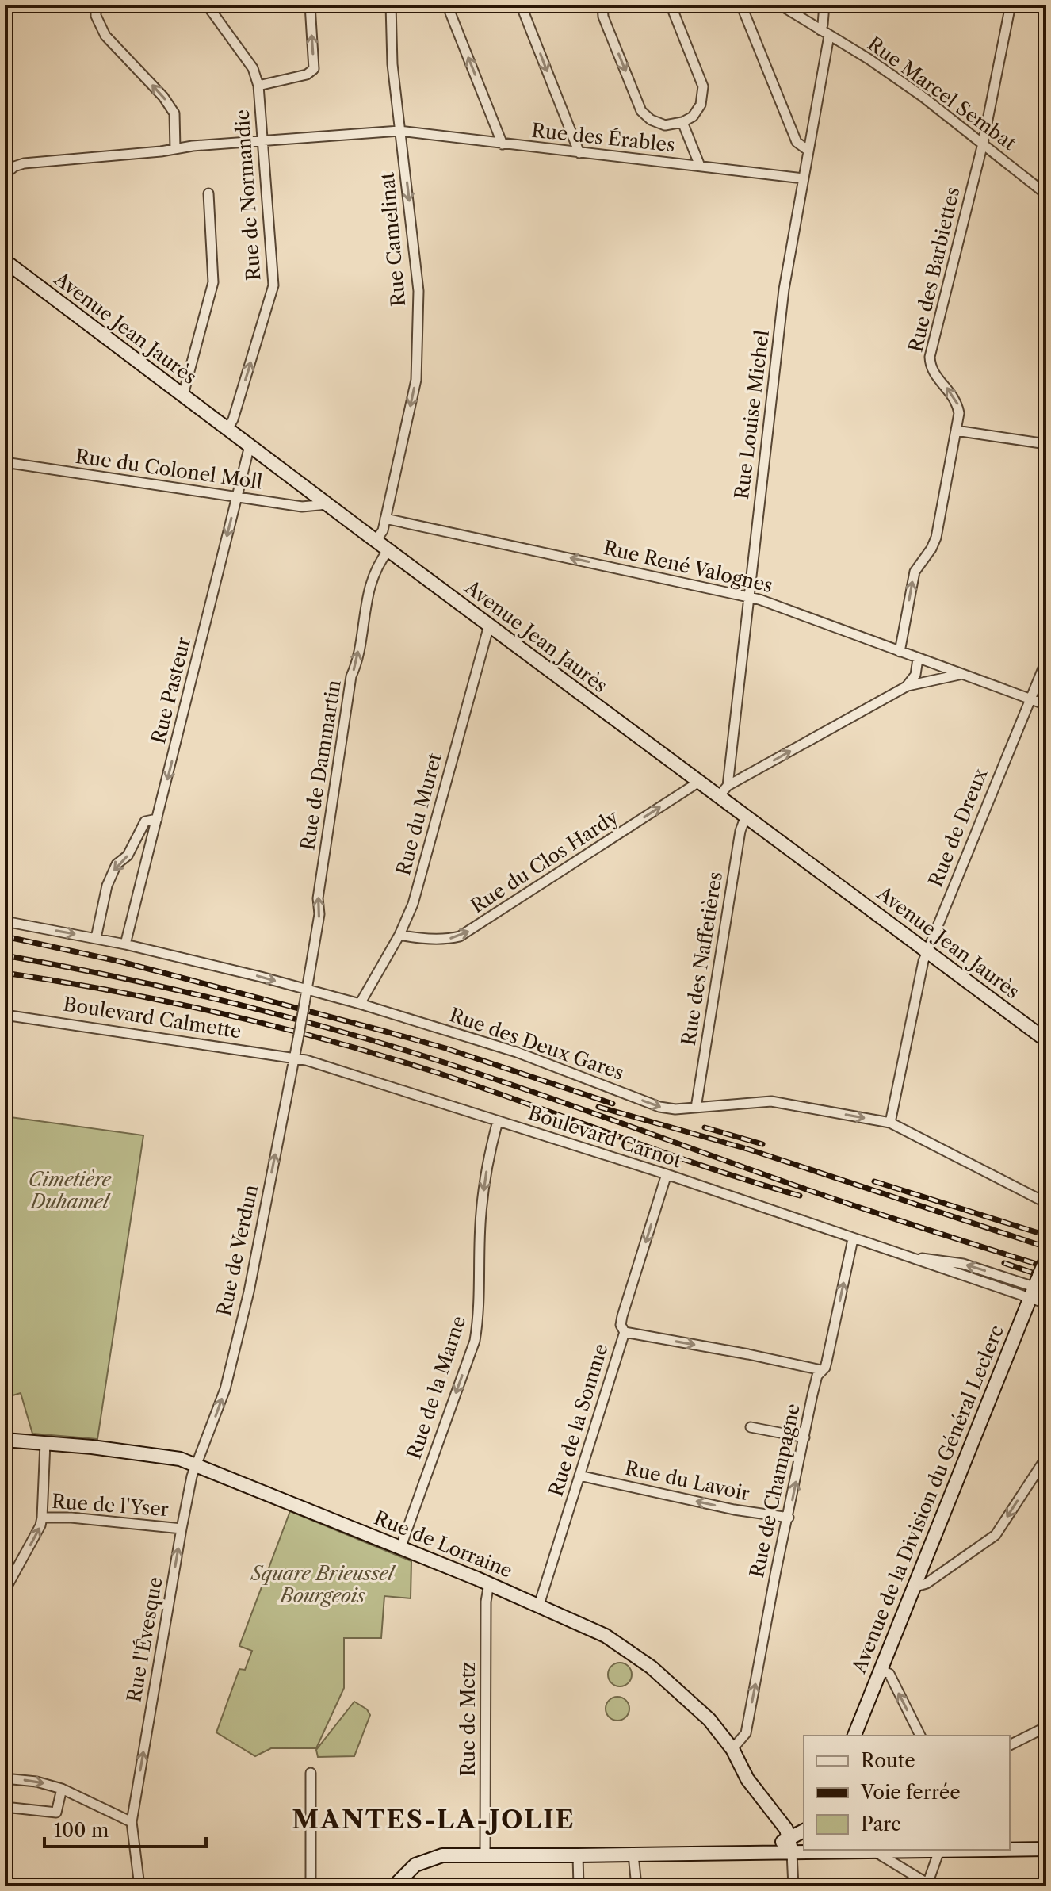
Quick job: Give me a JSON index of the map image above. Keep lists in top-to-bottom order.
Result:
{
  "streets": {
    "main road": ["Avenue Jean Jaurès", "Avenue de la Division du Général Leclerc", "Rue de Lorraine"],
    "street": [
      "Rue Marcel Sembat",
      "Rue des Érables",
      "Rue de Normandie",
      "Rue Camelinat",
      "Rue des Barbiettes",
      "Rue Louise Michel",
      "Rue du Colonel Moll",
      "Rue René Valognes",
      "Rue Pasteur",
      "Rue de Dammartin",
      "Rue du Muret",
      "Rue de Dreux",
      "Rue du Clos Hardy",
      "Rue des Naffetières",
      "Boulevard Calmette",
      "Rue des Deux Gares",
      "Boulevard Carnot",
      "Rue de Verdun",
      "Rue de la Marne",
      "Rue de la Somme",
      "Rue du Lavoir",
      "Rue de Champagne",
      "Rue de l'Yser",
      "Rue l'Évesque",
      "Rue de Metz"
    ]
  },
  "crossings": [
    ["Rue Marcel Sembat", "Rue des Barbiettes"],
    ["Rue Marcel Sembat", "Rue Louise Michel"],
    ["Rue des Érables", "Rue de Normandie"],
    ["Rue des Érables", "Rue Camelinat"],
    ["Rue des Érables", "Rue Louise Michel"],
    ["Rue de Normandie", "Avenue Jean Jaurès"],
    ["Rue Camelinat", "Avenue Jean Jaurès"],
    ["Rue Camelinat", "Rue René Valognes"],
    ["Rue des Barbiettes", "Rue René Valognes"],
    ["Avenue Jean Jaurès", "Rue du Colonel Moll"],
    ["Avenue Jean Jaurès", "Rue Pasteur"],
    ["Avenue Jean Jaurès", "Rue de Dammartin"],
    ["Avenue Jean Jaurès", "Rue du Muret"],
    ["Avenue Jean Jaurès", "Rue de Dreux"],
    ["Avenue Jean Jaurès", "Rue du Clos Hardy"],
    ["Avenue Jean Jaurès", "Rue des Naffetières"],
    ["Rue Louise Michel", "Rue René Valognes"],
    ["Rue du Colonel Moll", "Rue Pasteur"],
    ["Rue René Valognes", "Rue de Dreux"],
    ["Rue Pasteur", "Rue des Deux Gares"],
    ["Rue de Dammartin", "Rue des Deux Gares"],
    ["Rue de Dammartin", "Rue de Verdun"],
    ["Rue du Muret", "Rue du Clos Hardy"],
    ["Rue du Muret", "Rue des Deux Gares"],
    ["Rue de Dreux", "Rue des Deux Gares"],
    ["Rue des Naffetières", "Rue des Deux Gares"],
    ["Boulevard Calmette", "Boulevard Carnot"],
    ["Boulevard Calmette", "Rue de Verdun"],
    ["Boulevard Carnot", "Rue de Verdun"],
    ["Boulevard Carnot", "Rue de la Marne"],
    ["Boulevard Carnot", "Rue de la Somme"],
    ["Boulevard Carnot", "Rue de Champagne"],
    ["Boulevard Carnot", "Avenue de la Division du Général Leclerc"],
    ["Rue de Verdun", "Rue de Lorraine"],
    ["Rue de Verdun", "Rue l'Évesque"],
    ["Rue de la Marne", "Rue de Lorraine"],
    ["Rue de la Somme", "Rue du Lavoir"],
    ["Rue de la Somme", "Rue de Lorraine"],
    ["Rue du Lavoir", "Rue de Champagne"],
    ["Rue de Champagne", "Rue de Lorraine"],
    ["Rue de l'Yser", "Rue l'Évesque"],
    ["Rue de Lorraine", "Rue l'Évesque"],
    ["Rue de Lorraine", "Rue de Metz"]
  ],
  "one_way": [
    "Rue Camelinat",
    "Rue des Barbiettes",
    "Rue René Valognes",
    "Rue Pasteur",
    "Rue de Dammartin",
    "Rue du Clos Hardy",
    "Rue des Deux Gares",
    "Rue de Verdun",
    "Rue de la Marne",
    "Rue de la Somme",
    "Rue du Lavoir",
    "Rue de Champagne",
    "Rue de l'Yser",
    "Rue l'Évesque"
  ],
  "districts": ["MANTES-LA-JOLIE"],
  "parks": ["Cimetière Duhamel", "Square Brieussel Bourgeois"],
  "legend": ["Route", "Voie ferrée", "Parc"],
  "scale_bar": "100 m"
}
